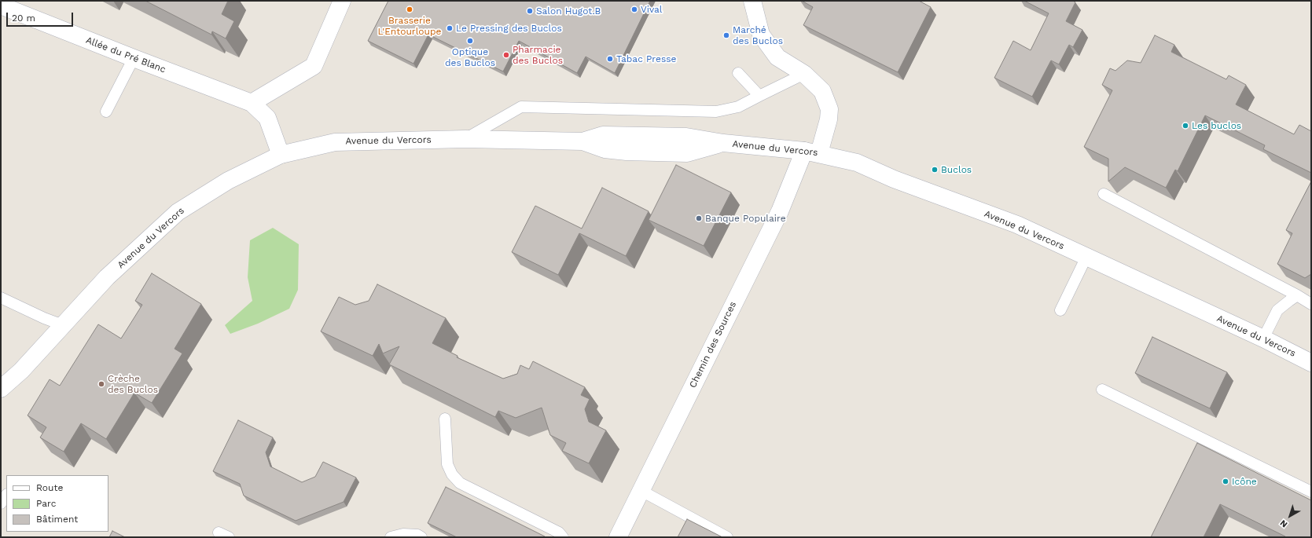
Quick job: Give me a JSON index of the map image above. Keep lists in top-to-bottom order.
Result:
{
  "streets": {
    "street": ["Allée du Pré Blanc", "Avenue du Vercors", "Chemin des Sources"]
  },
  "crossings": [
    ["Allée du Pré Blanc", "Avenue du Vercors"],
    ["Avenue du Vercors", "Chemin des Sources"]
  ],
  "places": [
    "Brasserie L'Entourloupe",
    "Vival",
    "Salon Hugot.B",
    "Le Pressing des Buclos",
    "Marché des Buclos",
    "Optique des Buclos",
    "Pharmacie des Buclos",
    "Tabac Presse",
    "Les buclos",
    "Buclos",
    "Banque Populaire",
    "Crèche des Buclos",
    "Icône"
  ],
  "legend": ["Route", "Parc", "Bâtiment"],
  "scale_bar": "20 m",
  "north": "bottom left"
}
